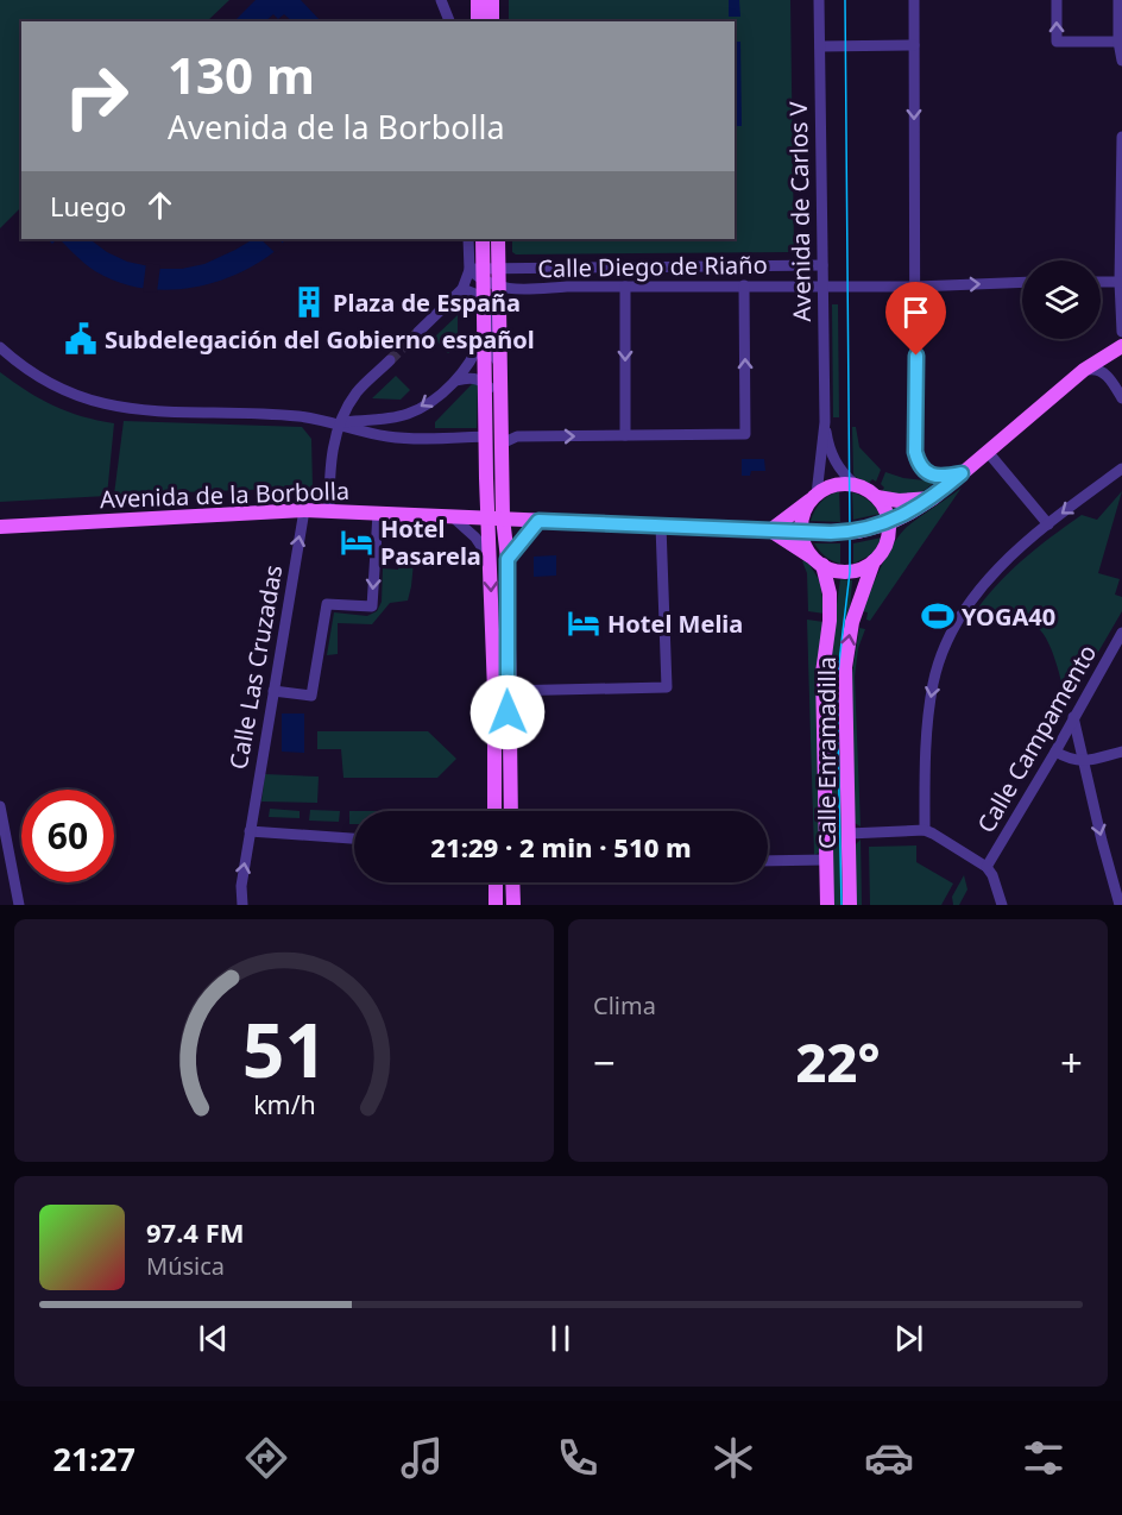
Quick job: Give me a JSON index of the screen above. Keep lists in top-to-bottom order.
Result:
{
  "streets": {
    "main road": ["Avenida de la Borbolla", "Calle Enramadilla"],
    "street": [
      "Avenida de Carlos V",
      "Calle Diego de Riaño",
      "Calle Las Cruzadas",
      "Calle Campamento"
    ]
  },
  "crossings": [
    ["Avenida de Carlos V", "Calle Diego de Riaño"],
    ["Avenida de la Borbolla", "Calle Las Cruzadas"],
    ["Avenida de la Borbolla", "Calle Enramadilla"]
  ],
  "one_way": ["Calle Las Cruzadas"],
  "places": {
    "building": ["Plaza de España"],
    "public building": ["Subdelegación del Gobierno español"],
    "hotel": ["Hotel Pasarela", "Hotel Melia"],
    "sports": ["YOGA40"]
  },
  "page": {
    "turn": ["130 m", "Avenida de la Borbolla"],
    "then": "Luego",
    "limit": "60",
    "trip": "21:29 · 2 min · 510 m",
    "tile": "Clima",
    "heat": ["−", "22°", "+"],
    "song": ["97.4 FM", "Música"],
    "tabs": "21:27",
    "gauge": ["51", "km/h"]
  }
}
